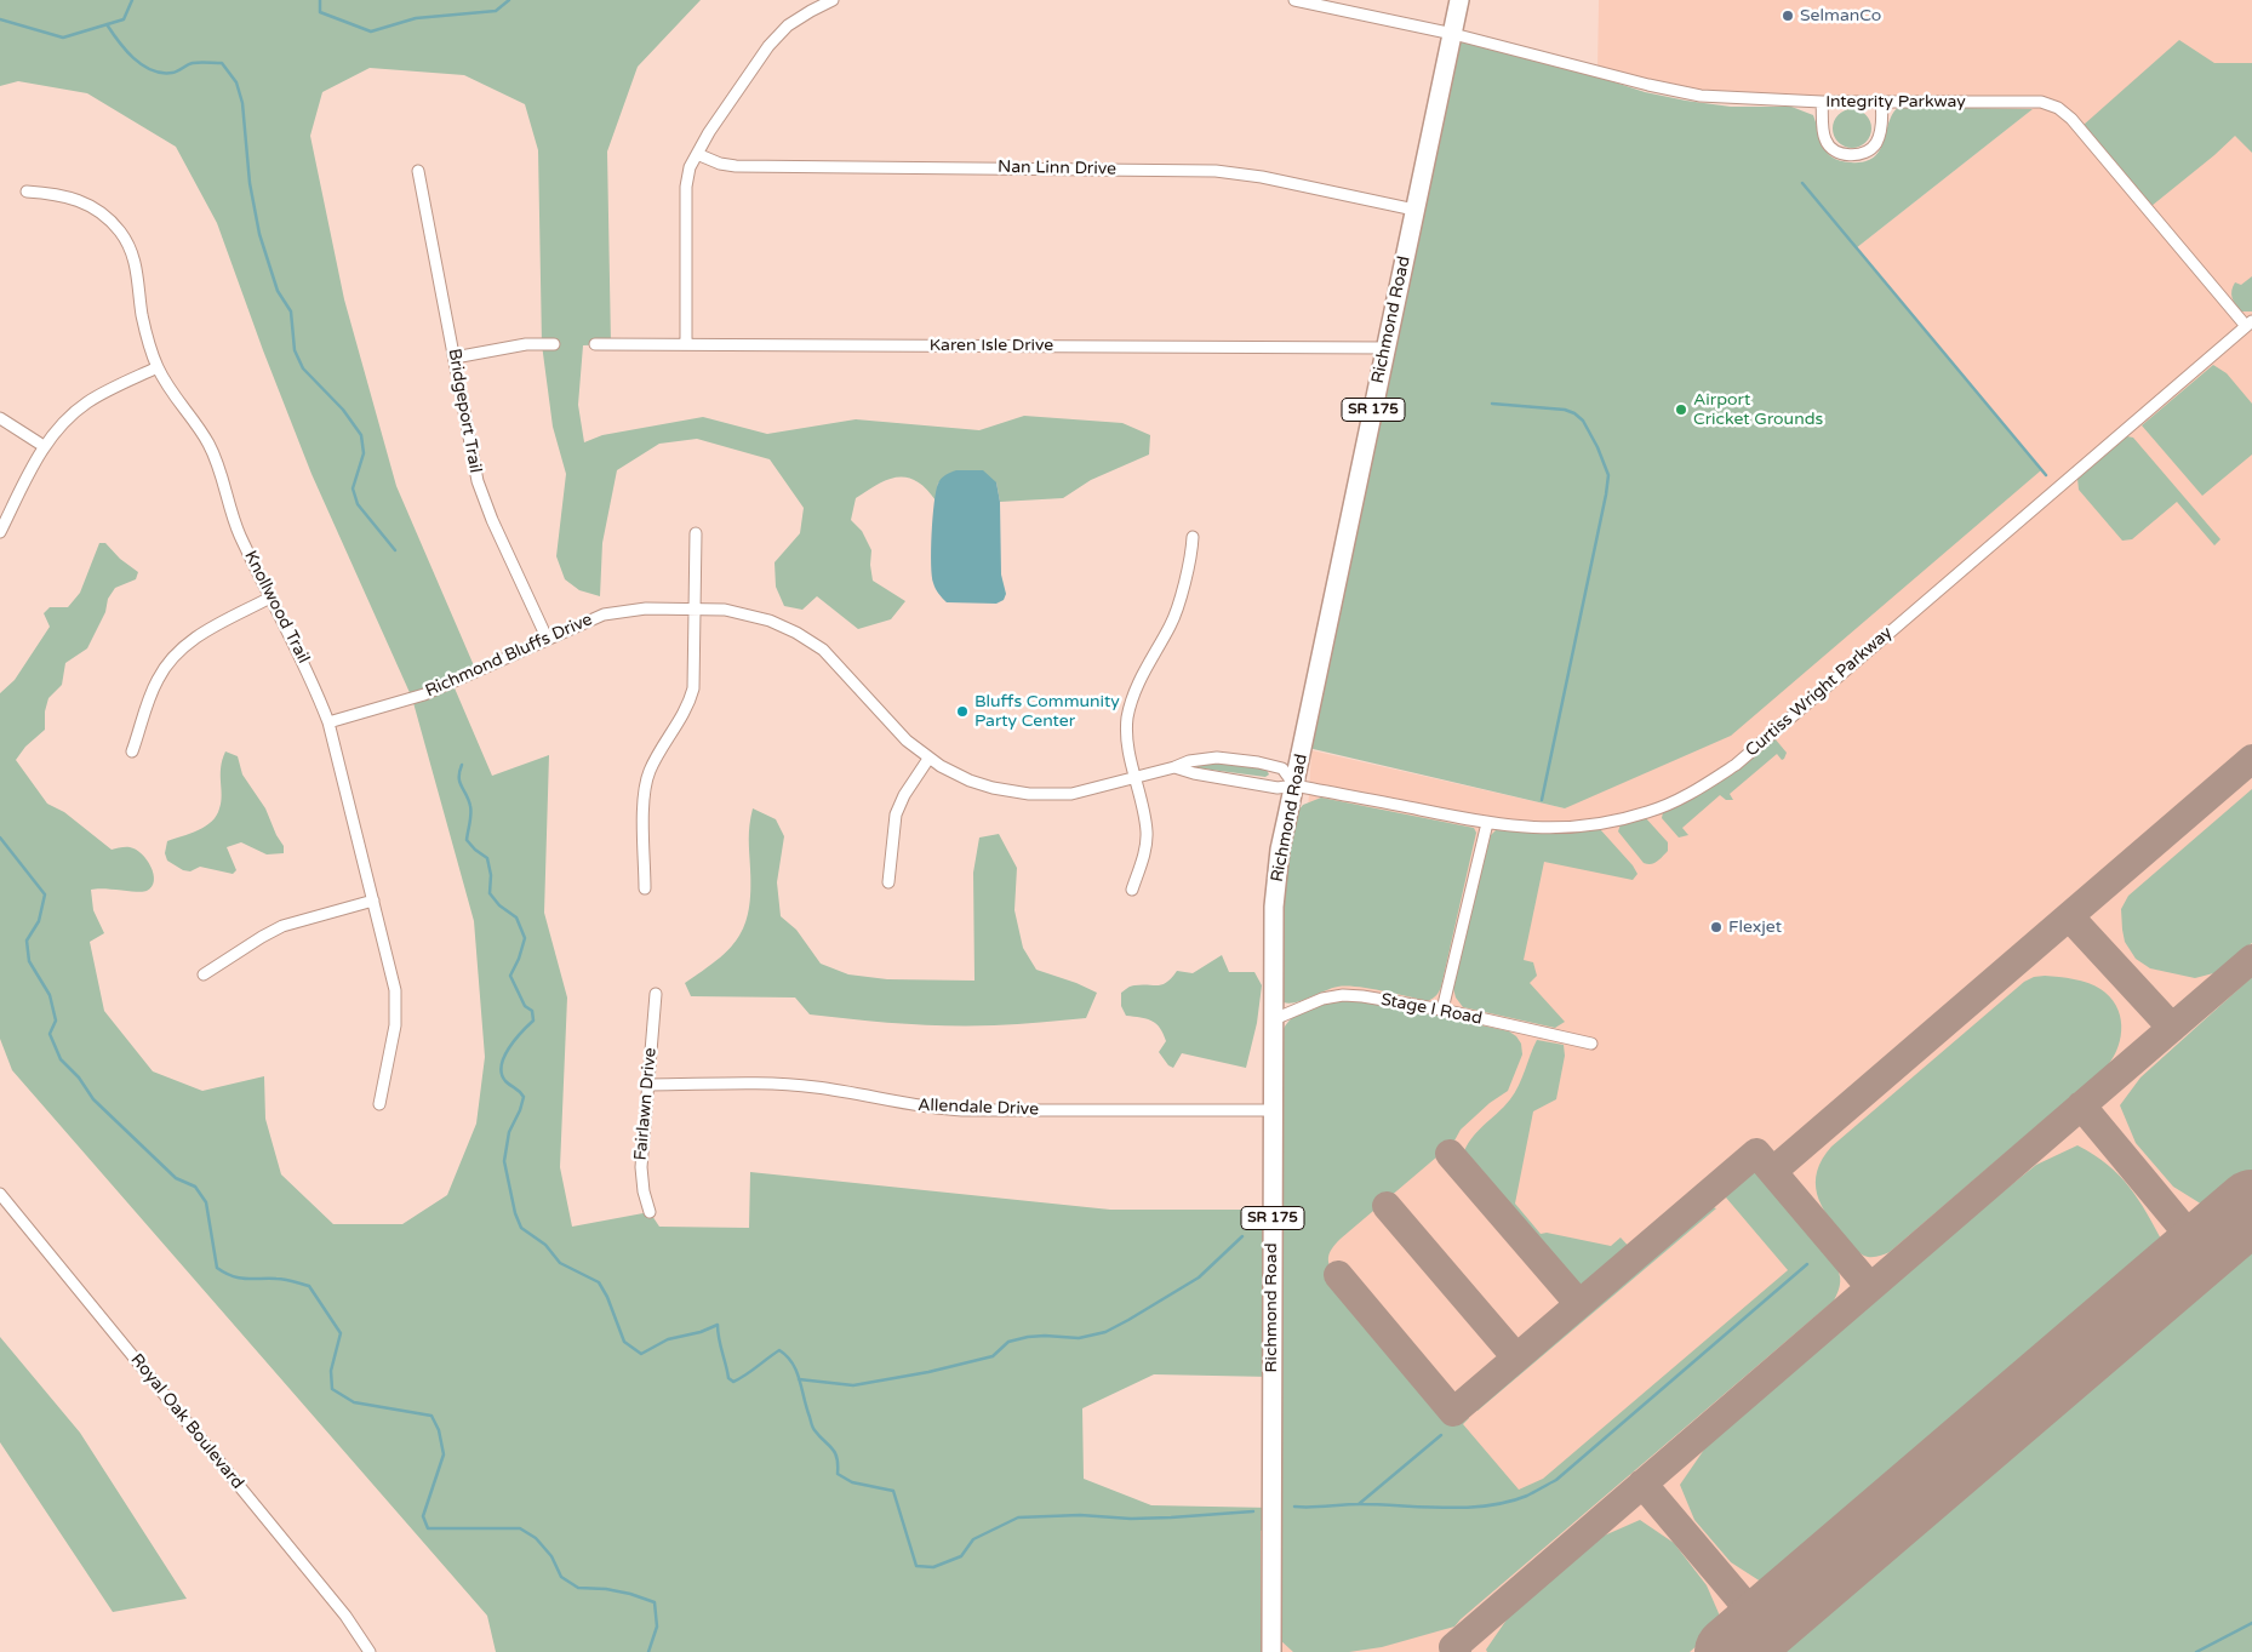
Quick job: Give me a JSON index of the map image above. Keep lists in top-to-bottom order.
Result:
{
  "streets": {
    "main road": ["Richmond Road", "SR 175"],
    "street": [
      "Integrity Parkway",
      "Nan Linn Drive",
      "Karen Isle Drive",
      "Bridgeport Trail",
      "Knollwood Trail",
      "Richmond Bluffs Drive",
      "Curtiss Wright Parkway",
      "Stage I Road",
      "Fairlawn Drive",
      "Allendale Drive",
      "Royal Oak Boulevard"
    ]
  },
  "crossings": [
    ["Integrity Parkway", "Richmond Road"],
    ["Integrity Parkway", "Curtiss Wright Parkway"],
    ["Nan Linn Drive", "Richmond Road"],
    ["Richmond Road", "Karen Isle Drive"],
    ["Richmond Road", "Richmond Bluffs Drive"],
    ["Richmond Road", "Curtiss Wright Parkway"],
    ["Richmond Road", "Stage I Road"],
    ["Richmond Road", "Allendale Drive"],
    ["Bridgeport Trail", "Richmond Bluffs Drive"],
    ["Knollwood Trail", "Richmond Bluffs Drive"],
    ["Richmond Bluffs Drive", "Curtiss Wright Parkway"],
    ["Fairlawn Drive", "Allendale Drive"]
  ],
  "places": [
    "SelmanCo",
    "Airport Cricket Grounds",
    "Bluffs Community Party Center",
    "Flexjet"
  ]
}
